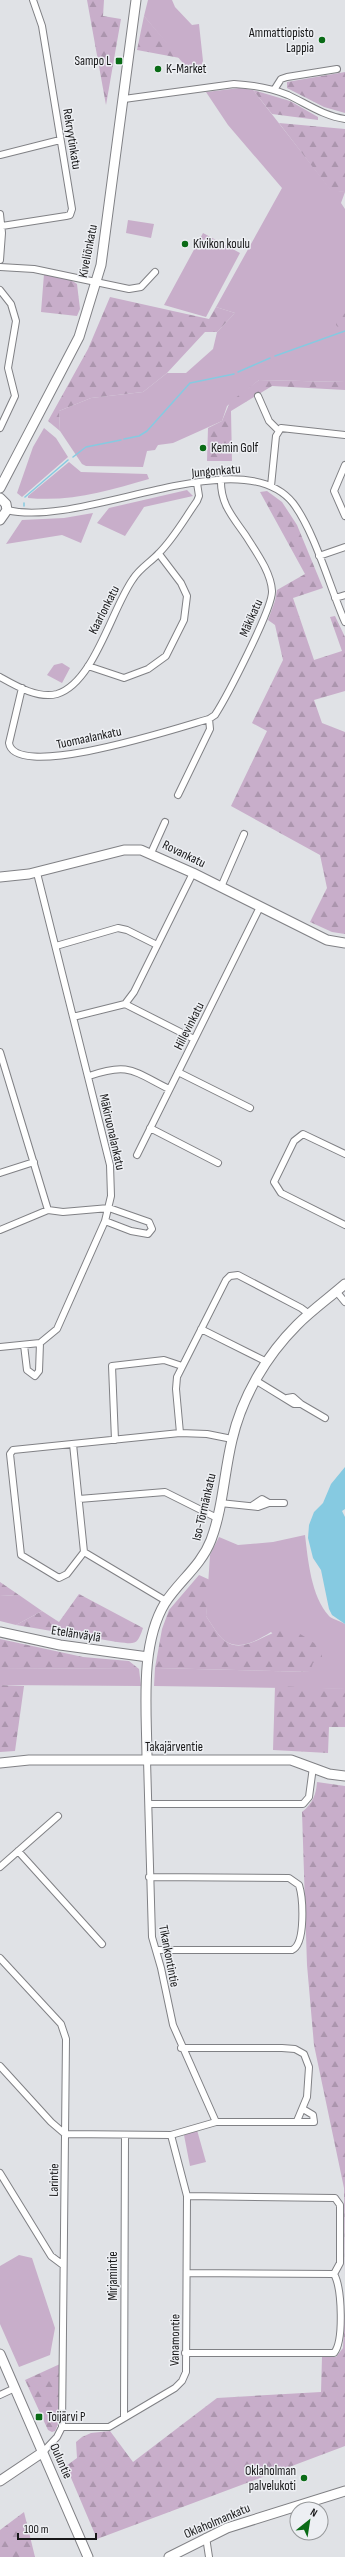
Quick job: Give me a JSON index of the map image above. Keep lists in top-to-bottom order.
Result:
{
  "streets": {
    "street": [
      "Rekryytinkatu",
      "Kiveliönkatu",
      "Jungonkatu",
      "Kaarlonkatu",
      "Mäkikatu",
      "Tuomaalankatu",
      "Rovankatu",
      "Hillevinkatu",
      "Mäkiruonalankatu",
      "Iso-Törmänkatu",
      "Etelänväylä",
      "Takajärventie",
      "Tikankontintie",
      "Larintie",
      "Mirjamintie",
      "Vanamontie",
      "Ouluntie",
      "Oklaholmankatu"
    ]
  },
  "crossings": [
    ["Jungonkatu", "Kaarlonkatu"],
    ["Jungonkatu", "Mäkikatu"],
    ["Kaarlonkatu", "Tuomaalankatu"],
    ["Mäkikatu", "Tuomaalankatu"],
    ["Rovankatu", "Hillevinkatu"],
    ["Rovankatu", "Mäkiruonalankatu"],
    ["Iso-Törmänkatu", "Etelänväylä"],
    ["Iso-Törmänkatu", "Takajärventie"],
    ["Iso-Törmänkatu", "Tikankontintie"],
    ["Takajärventie", "Tikankontintie"],
    ["Larintie", "Vanamontie"],
    ["Mirjamintie", "Vanamontie"]
  ],
  "places": {
    "other": [
      "Ammattiopisto Lappia",
      "K-Market",
      "Kivikon koulu",
      "Kemin Golf",
      "Oklaholman palvelukoti"
    ],
    "transit": ["Sampo L", "Toijärvi P"]
  },
  "scale_bar": "100 m",
  "north": "top right"
}
